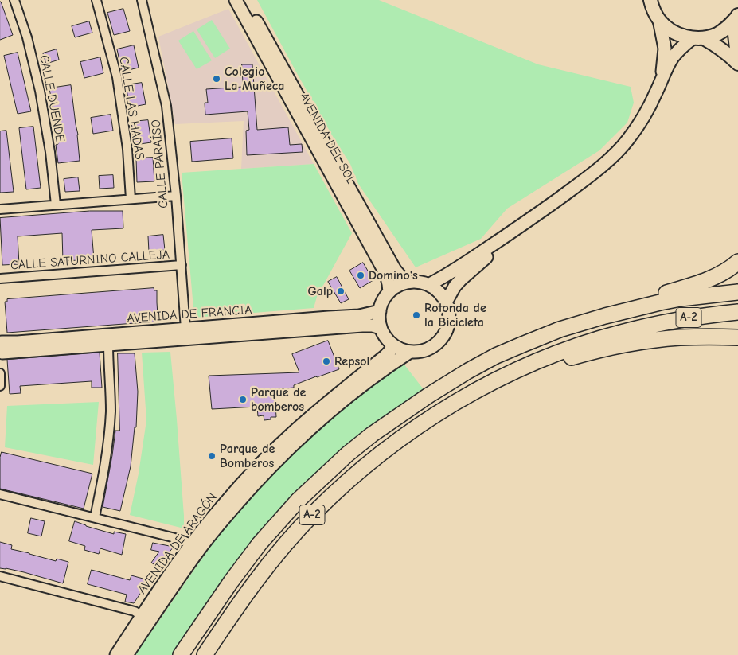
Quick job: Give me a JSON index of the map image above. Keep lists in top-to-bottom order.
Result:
{
  "streets": {
    "highway": ["A-2"],
    "main road": ["AVENIDA DEL SOL", "AVENIDA DE FRANCIA", "AVENIDA DE ARAGÓN"],
    "street": [
      "CALLE DUENDE",
      "CALLE LAS HADAS",
      "CALLE PARAÍSO",
      "CALLE SATURNINO CALLEJA"
    ]
  },
  "crossings": [
    ["AVENIDA DEL SOL", "AVENIDA DE FRANCIA"],
    ["AVENIDA DEL SOL", "AVENIDA DE ARAGÓN"],
    ["CALLE PARAÍSO", "CALLE SATURNINO CALLEJA"],
    ["CALLE PARAÍSO", "AVENIDA DE FRANCIA"],
    ["AVENIDA DE FRANCIA", "AVENIDA DE ARAGÓN"]
  ],
  "places": [
    "Colegio La Muñeca",
    "Domino's",
    "Galp",
    "Rotonda de la Bicicleta",
    "Repsol",
    "Parque de bomberos",
    "Parque de Bomberos"
  ]
}
